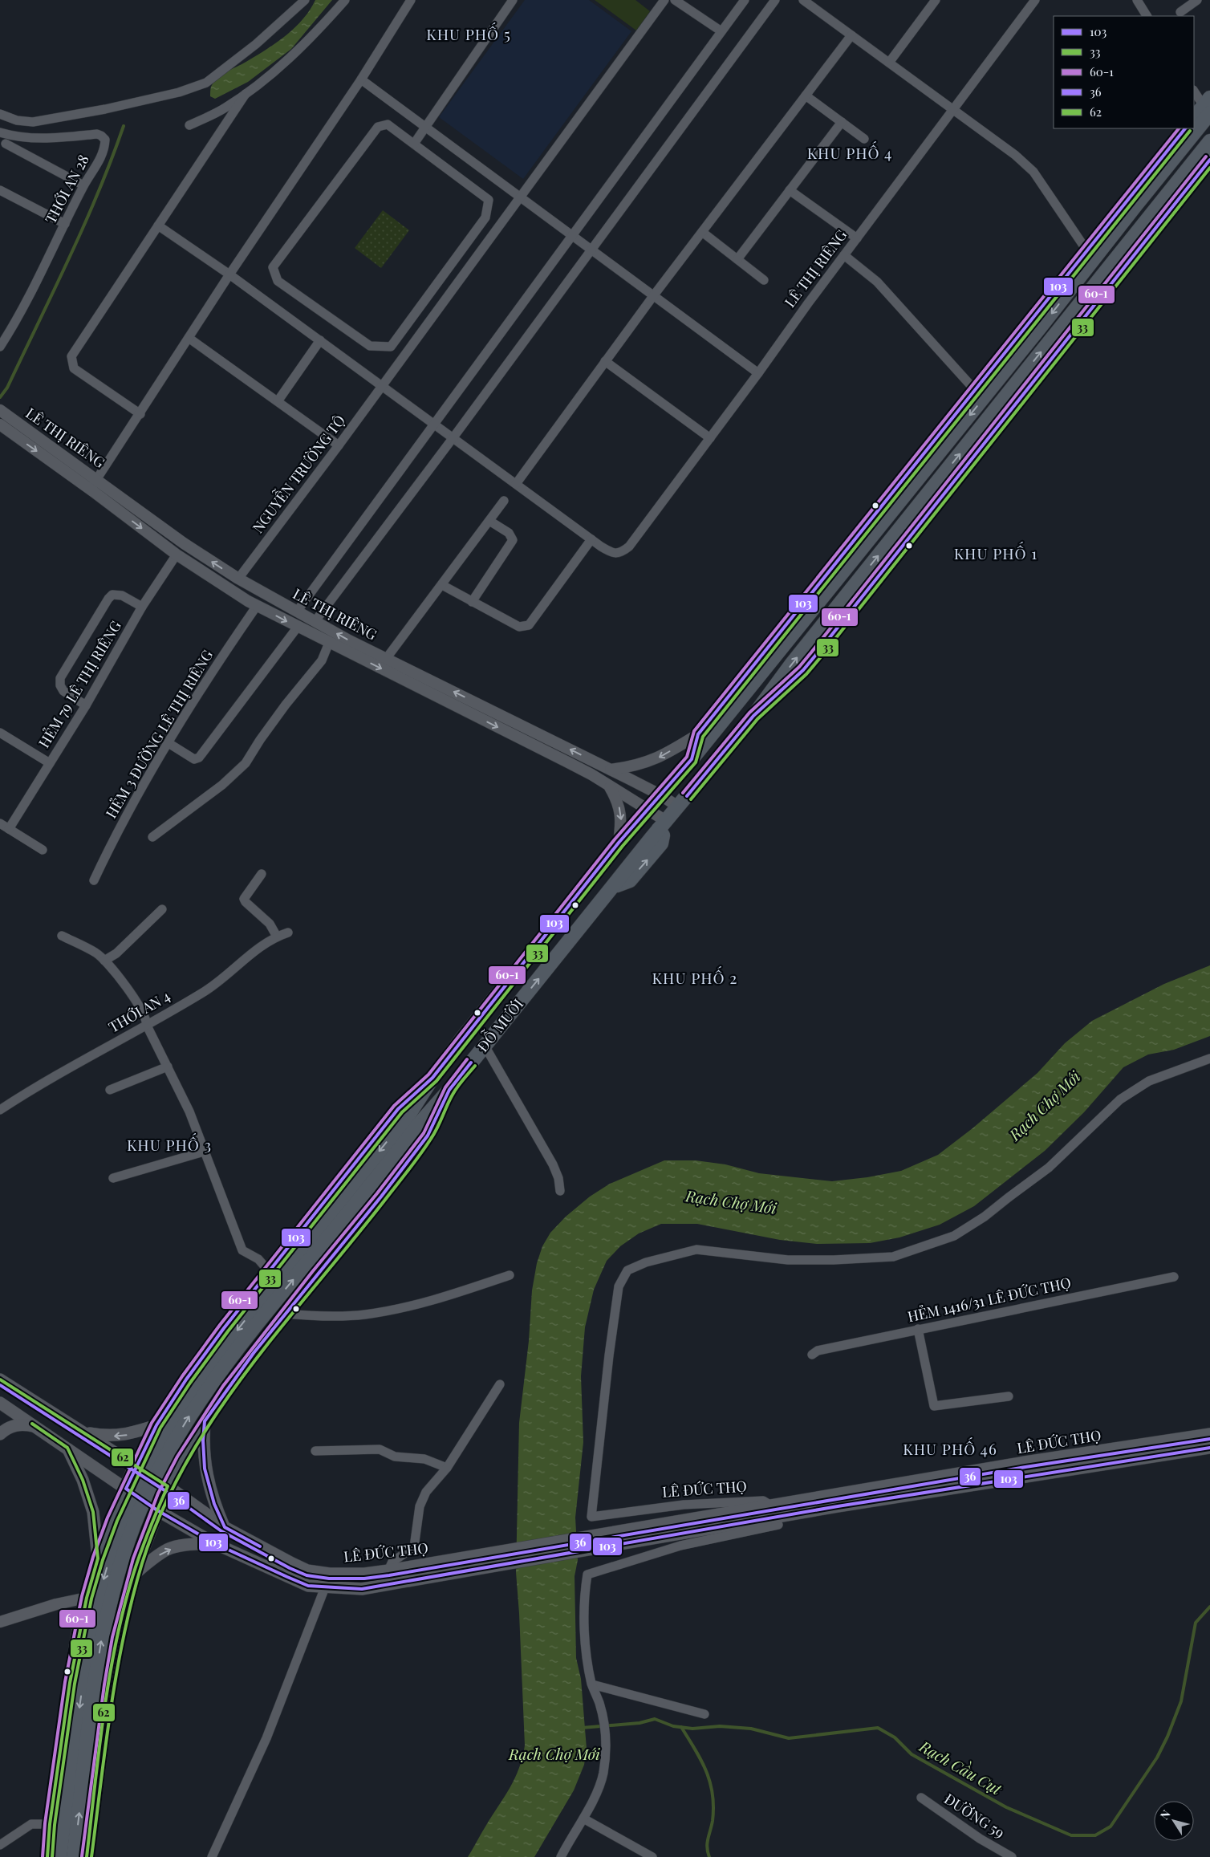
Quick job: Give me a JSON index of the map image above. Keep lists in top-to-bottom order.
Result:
{
  "streets": {
    "highway": ["ĐỖ MƯỜI"],
    "main road": ["LÊ ĐỨC THỌ"],
    "street": [
      "THỚI AN 28",
      "LÊ THỊ RIÊNG",
      "NGUYỄN TRƯỜNG TỘ",
      "HẺM 79 LÊ THỊ RIÊNG",
      "HẺM 3 ĐƯỜNG LÊ THỊ RIÊNG",
      "THỚI AN 4",
      "HẺM 1416/31 LÊ ĐỨC THỌ",
      "ĐƯỜNG 59"
    ]
  },
  "crossings": [
    ["LÊ THỊ RIÊNG", "NGUYỄN TRƯỜNG TỘ"],
    ["LÊ THỊ RIÊNG", "HẺM 79 LÊ THỊ RIÊNG"],
    ["LÊ THỊ RIÊNG", "HẺM 3 ĐƯỜNG LÊ THỊ RIÊNG"],
    ["LÊ THỊ RIÊNG", "ĐỖ MƯỜI"],
    ["ĐỖ MƯỜI", "LÊ ĐỨC THỌ"]
  ],
  "districts": [
    "KHU PHỐ 5",
    "KHU PHỐ 4",
    "KHU PHỐ 1",
    "KHU PHỐ 2",
    "KHU PHỐ 3",
    "KHU PHỐ 46"
  ],
  "water": ["Rạch Chợ Mới", "Rạch Cầu Cụt"],
  "lines": [
    "transit line 103",
    "transit line 60-1",
    "transit line 33",
    "transit line 62",
    "transit line 36"
  ],
  "legend": [
    "103",
    "33",
    "60-1",
    "36",
    "62"
  ],
  "north": "top left"
}
